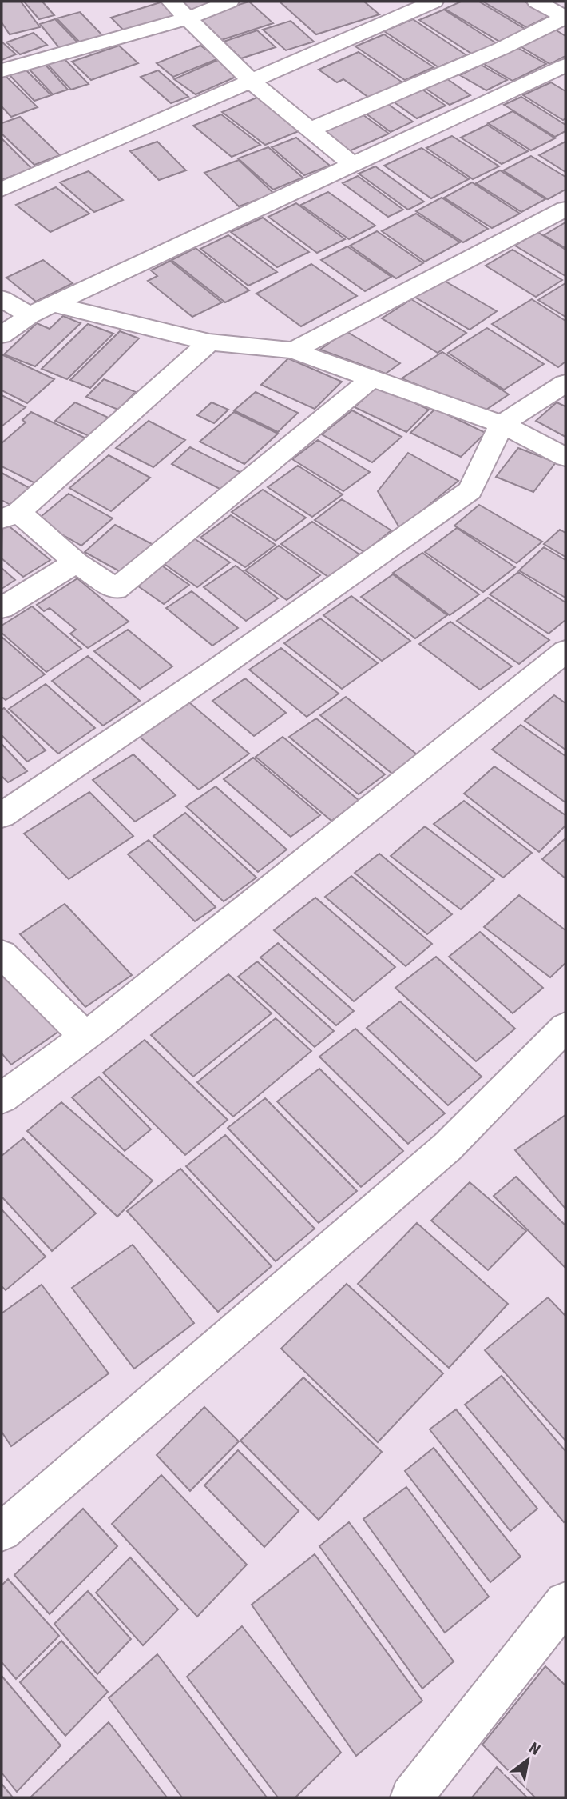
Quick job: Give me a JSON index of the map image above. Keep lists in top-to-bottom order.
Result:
{
  "north": "top right"
}
